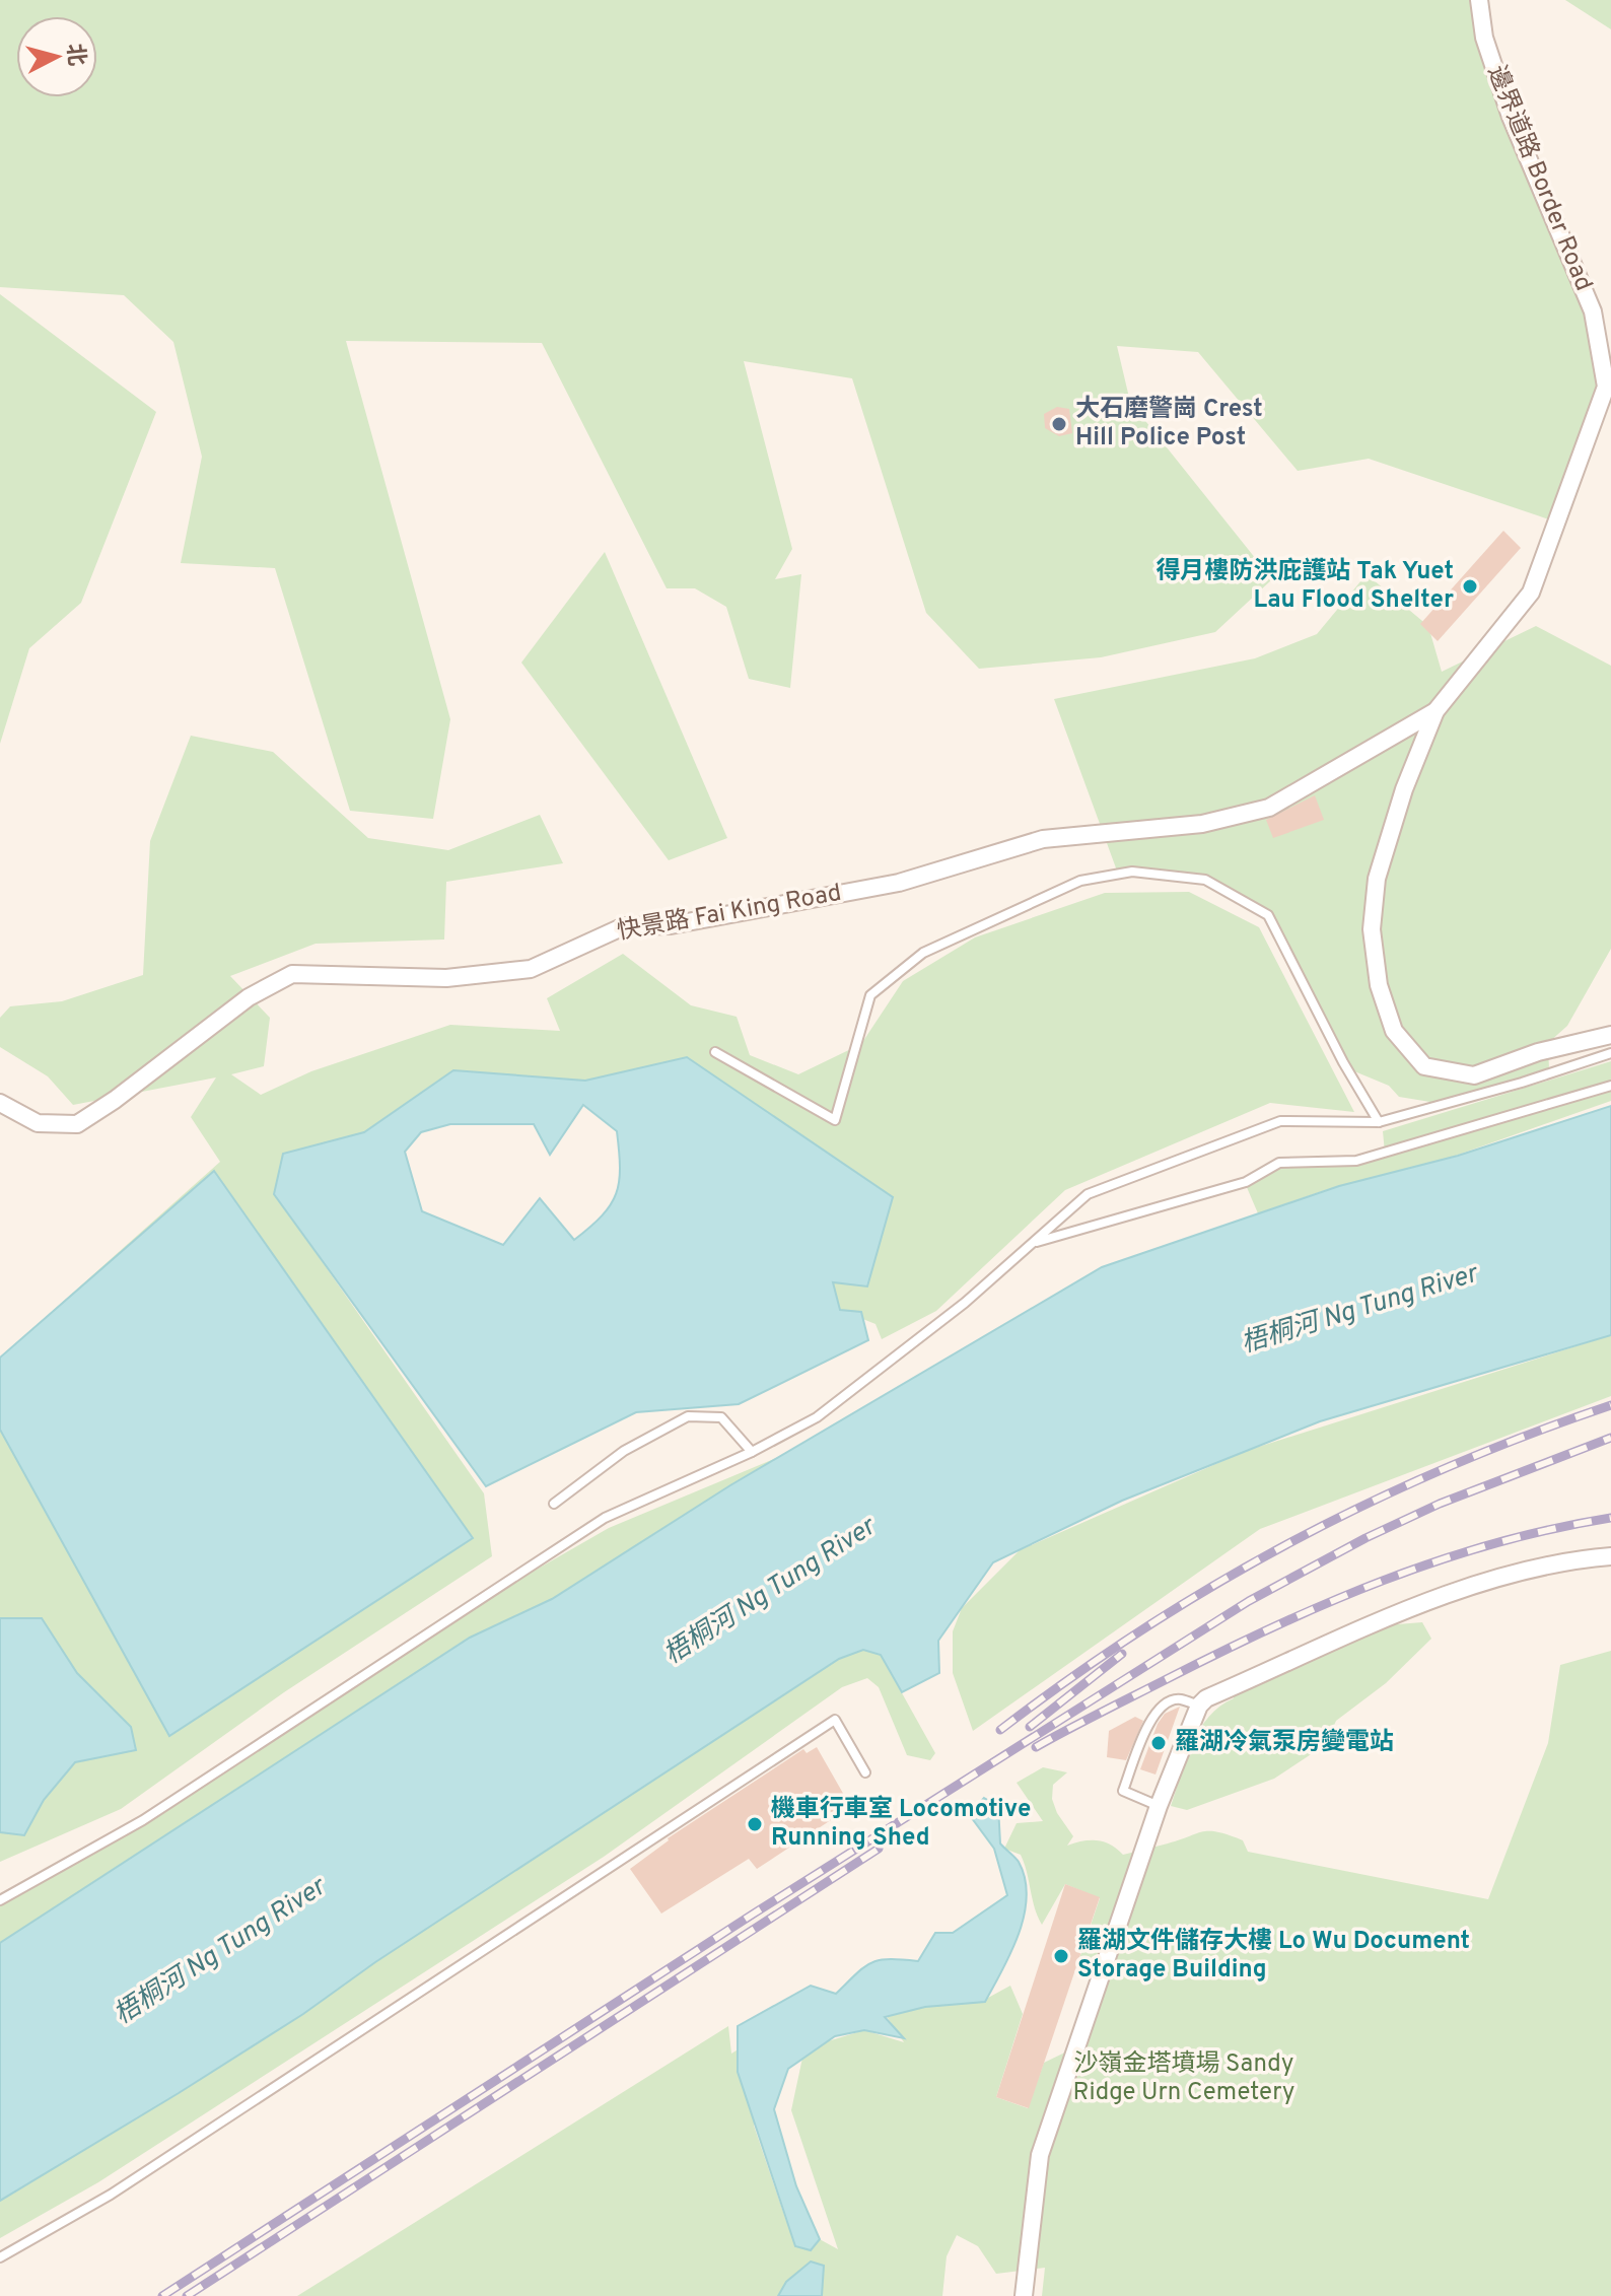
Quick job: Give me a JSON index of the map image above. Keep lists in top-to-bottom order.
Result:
{
  "streets": {
    "street": ["邊界道路 Border Road", "快景路 Fai King Road"]
  },
  "crossings": [
    ["邊界道路 Border Road", "快景路 Fai King Road"]
  ],
  "water": ["梧桐河 Ng Tung River"],
  "parks": ["沙嶺金塔墳場 Sandy Ridge Urn Cemetery"],
  "places": [
    "大石磨警崗 Crest Hill Police Post",
    "得月樓防洪庇護站 Tak Yuet Lau Flood Shelter",
    "羅湖冷氣泵房變電站",
    "機車行車室 Locomotive Running Shed",
    "羅湖文件儲存大樓 Lo Wu Document Storage Building"
  ],
  "north": "right"
}
